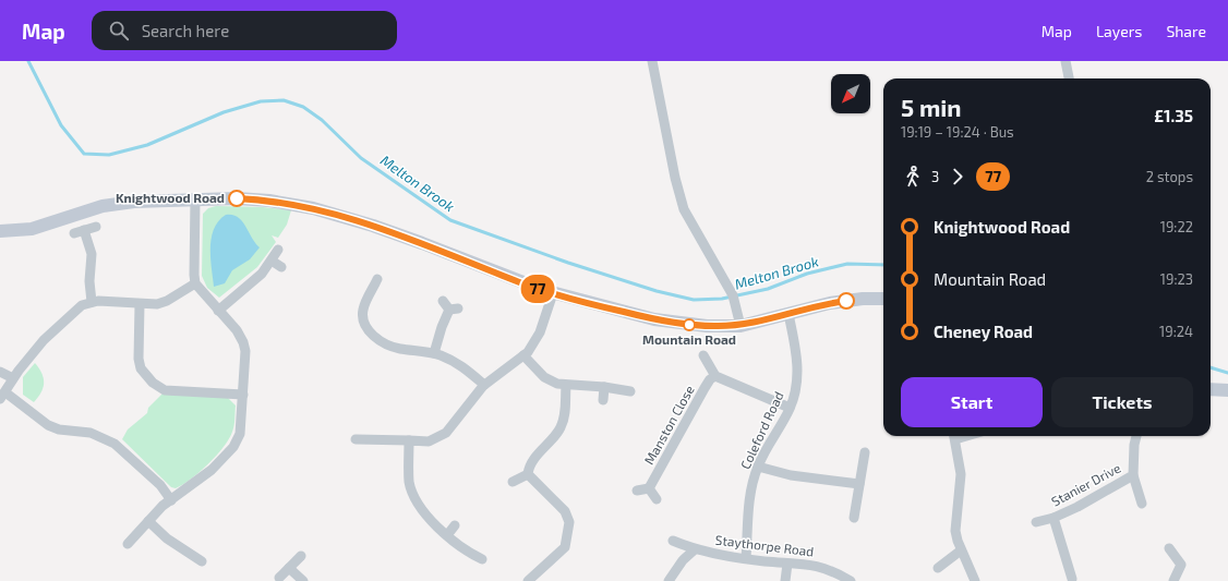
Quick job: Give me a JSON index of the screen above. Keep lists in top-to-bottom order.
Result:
{
  "streets": {
    "street": [
      "Manston Close",
      "Coleford Road",
      "Stanier Drive",
      "Staythorpe Road"
    ]
  },
  "crossings": [
    ["Coleford Road", "Staythorpe Road"]
  ],
  "water": ["Melton Brook"],
  "places": ["Knightwood Road", "Mountain Road"],
  "lines": ["bus line 77"],
  "north": "bottom left",
  "page": {
    "header": "Map",
    "search": "Search here",
    "nav": ["Map", "Layers", "Share"],
    "on_map": "77",
    "heading": ["5 min", "19:19 – 19:24 · Bus", "£1.35"],
    "legs": ["3", "77", "2 stops"],
    "list": [
      {
        "name": "Knightwood Road",
        "value": "19:22"
      },
      {
        "name": "Mountain Road",
        "value": "19:23"
      },
      {
        "name": "Cheney Road",
        "value": "19:24"
      }
    ],
    "buttons": ["Start", "Tickets"]
  }
}
